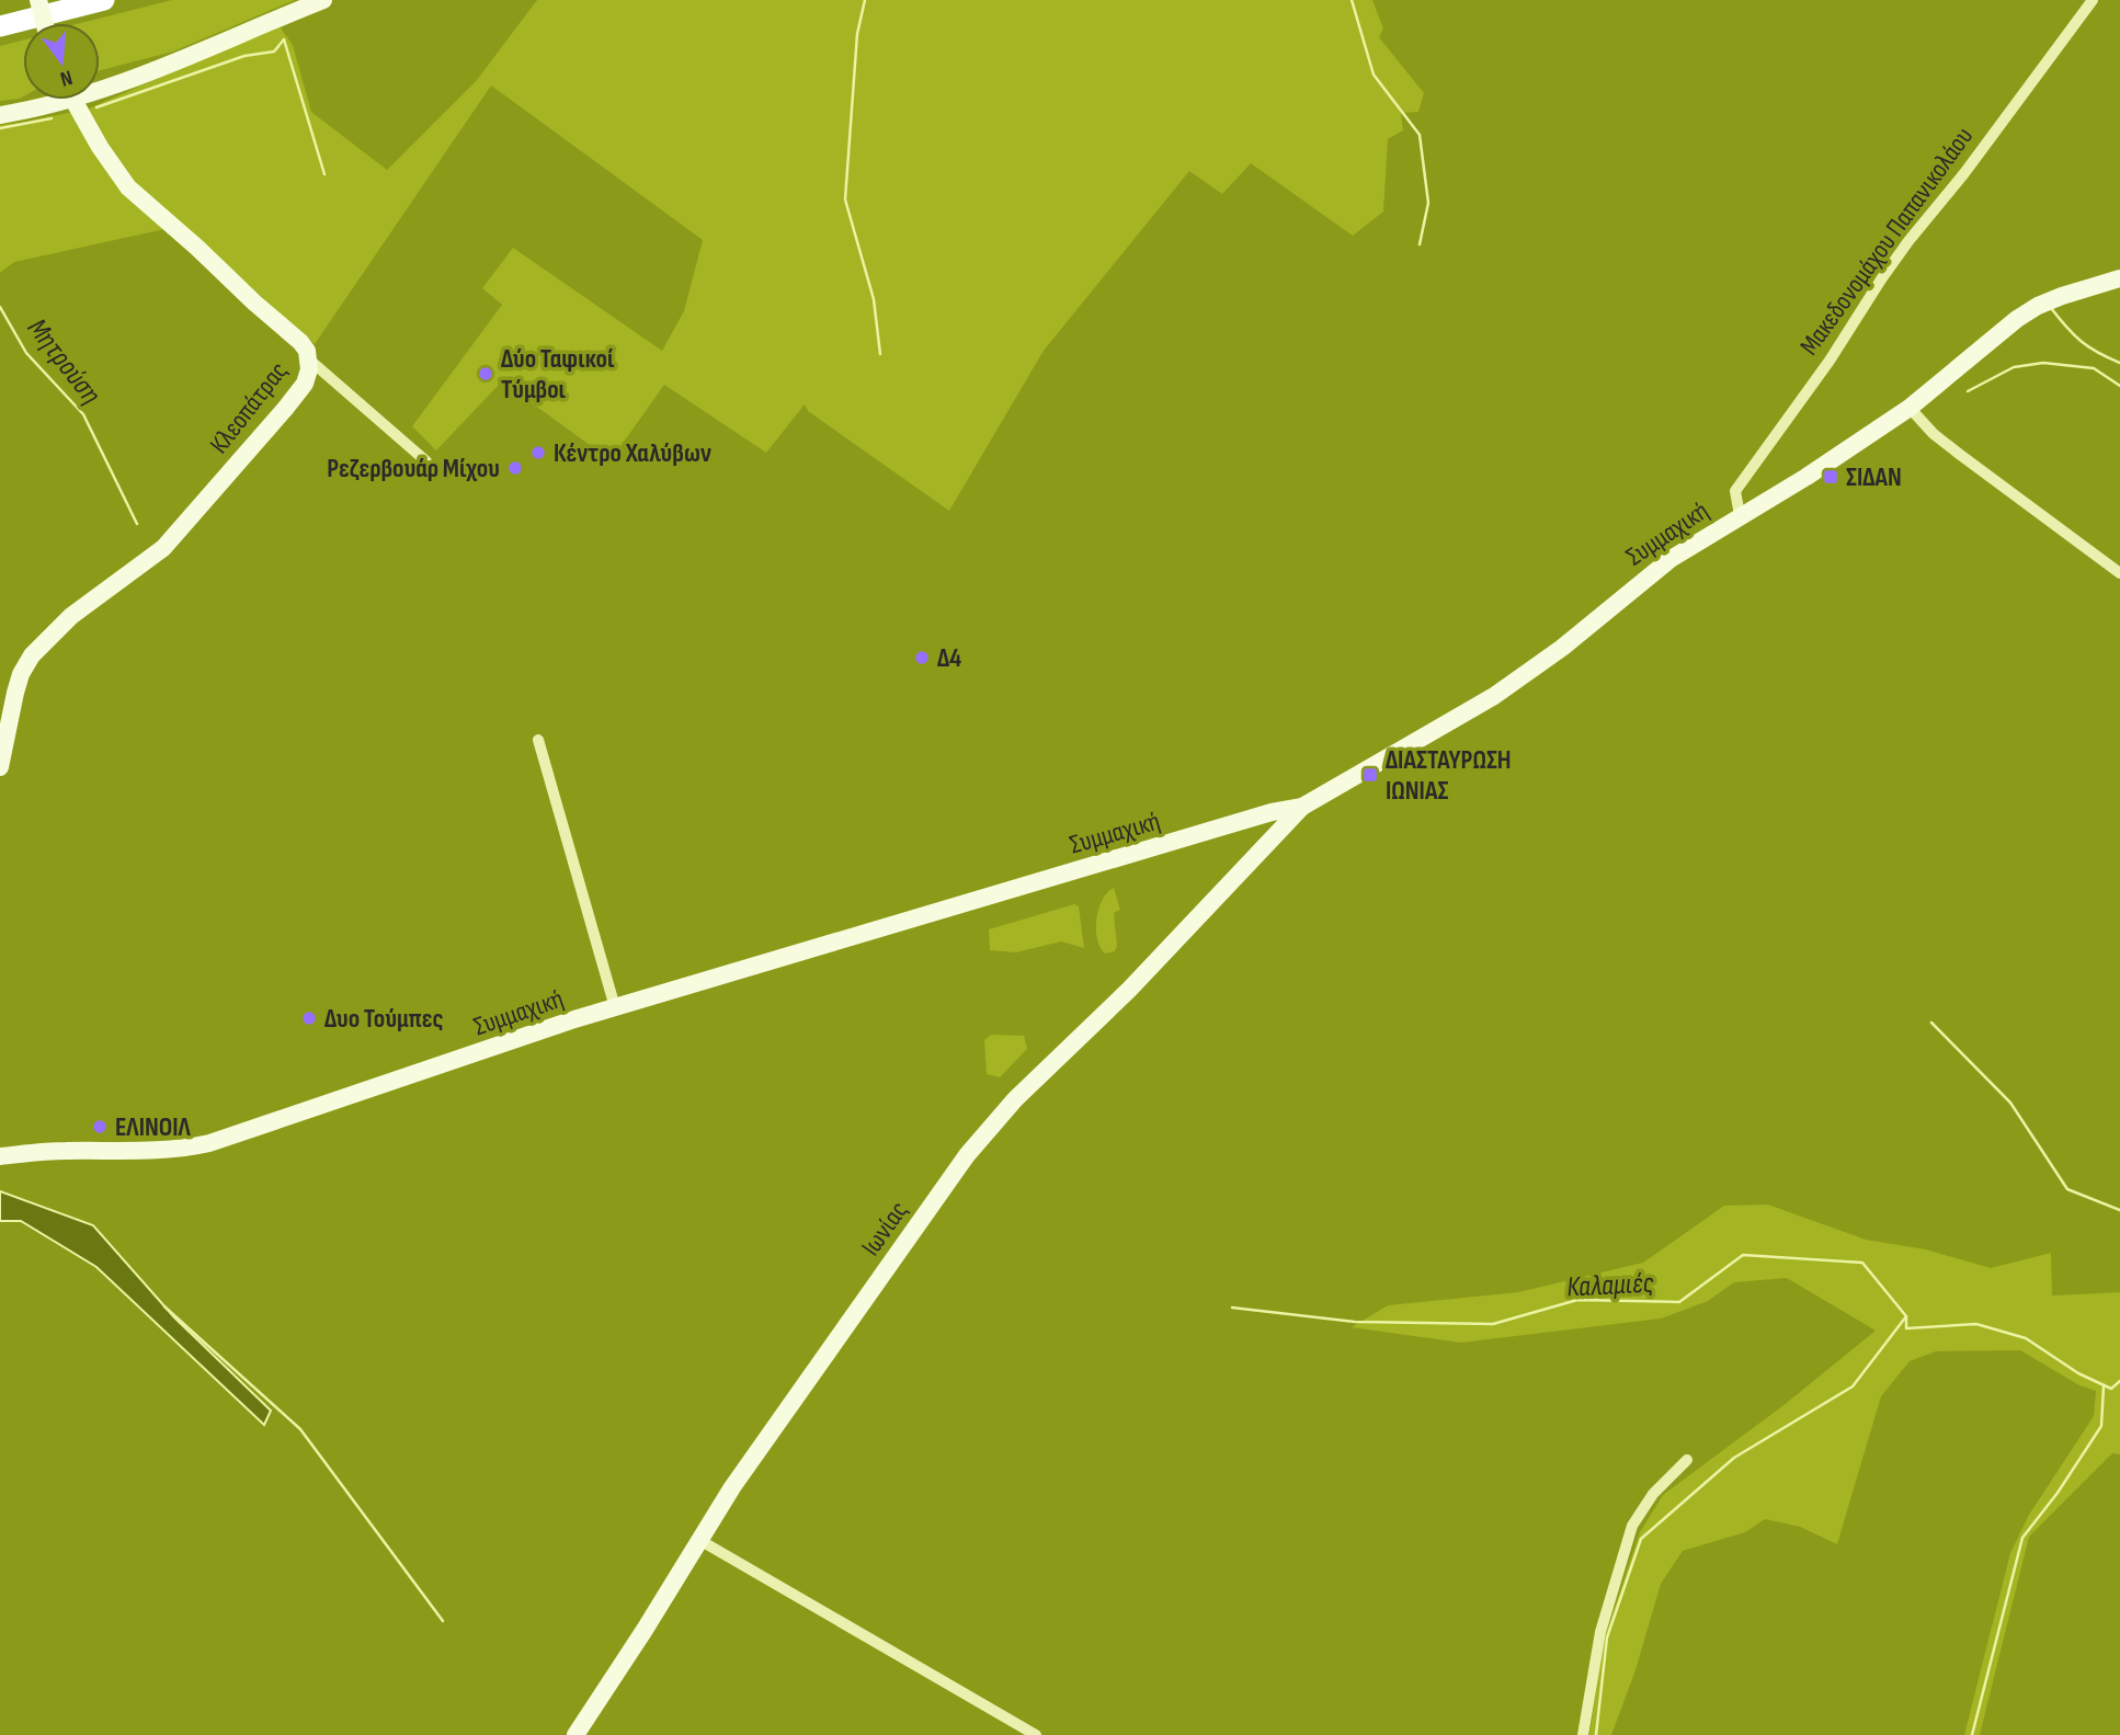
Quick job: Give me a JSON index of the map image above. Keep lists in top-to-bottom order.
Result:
{
  "streets": {
    "street": [
      "Μακεδονομάχου Παπανικολάου",
      "Κλεοπάτρας",
      "Συμμαχική",
      "Ιωνίας"
    ]
  },
  "crossings": [
    ["Μακεδονομάχου Παπανικολάου", "Συμμαχική"],
    ["Συμμαχική", "Ιωνίας"]
  ],
  "water": ["Μητρούση", "Καλαμιές"],
  "places": {
    "other": [
      "Δύο Ταφικοί Τύμβοι",
      "Κέντρο Χαλύβων",
      "Ρεζερβουάρ Μίχου",
      "Δ4",
      "Δυο Τούμπες",
      "ΕΛΙΝΟΙΛ"
    ],
    "transit": ["ΣΙΔΑΝ", "ΔΙΑΣΤΑΥΡΩΣΗ ΙΩΝΙΑΣ"]
  },
  "north": "bottom"
}
